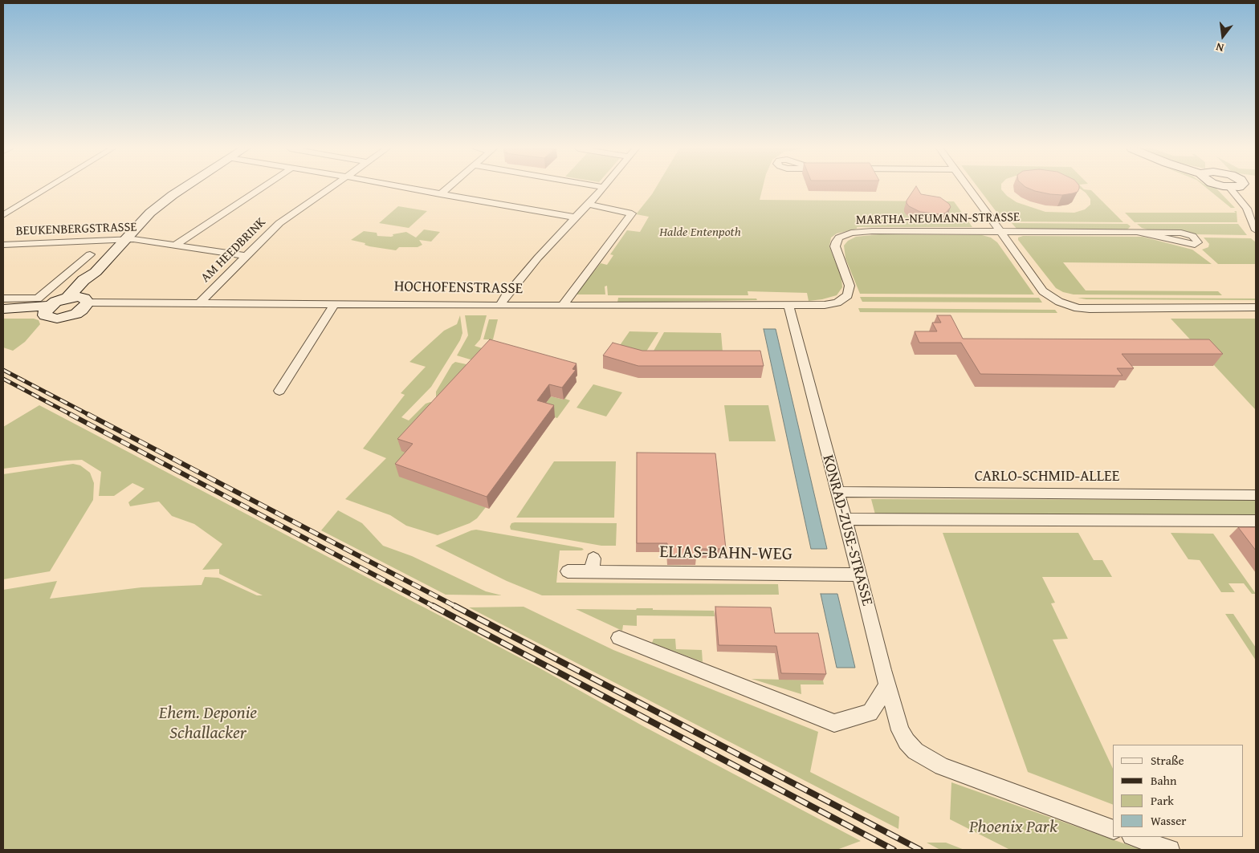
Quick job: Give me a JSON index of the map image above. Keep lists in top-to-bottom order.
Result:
{
  "streets": {
    "street": [
      "MARTHA-NEUMANN-STRASSE",
      "BEUKENBERGSTRASSE",
      "AM HEEDBRINK",
      "HOCHOFENSTRASSE",
      "CARLO-SCHMID-ALLEE",
      "KONRAD-ZUSE-STRASSE",
      "ELIAS-BAHN-WEG"
    ]
  },
  "crossings": [
    ["MARTHA-NEUMANN-STRASSE", "HOCHOFENSTRASSE"],
    ["MARTHA-NEUMANN-STRASSE", "KONRAD-ZUSE-STRASSE"],
    ["BEUKENBERGSTRASSE", "AM HEEDBRINK"],
    ["AM HEEDBRINK", "HOCHOFENSTRASSE"],
    ["HOCHOFENSTRASSE", "KONRAD-ZUSE-STRASSE"],
    ["CARLO-SCHMID-ALLEE", "KONRAD-ZUSE-STRASSE"],
    ["KONRAD-ZUSE-STRASSE", "ELIAS-BAHN-WEG"]
  ],
  "parks": ["Halde Entenpoth", "Ehem. Deponie Schallacker", "Phoenix Park"],
  "legend": [
    "Straße",
    "Bahn",
    "Park",
    "Wasser"
  ],
  "north": "bottom"
}
